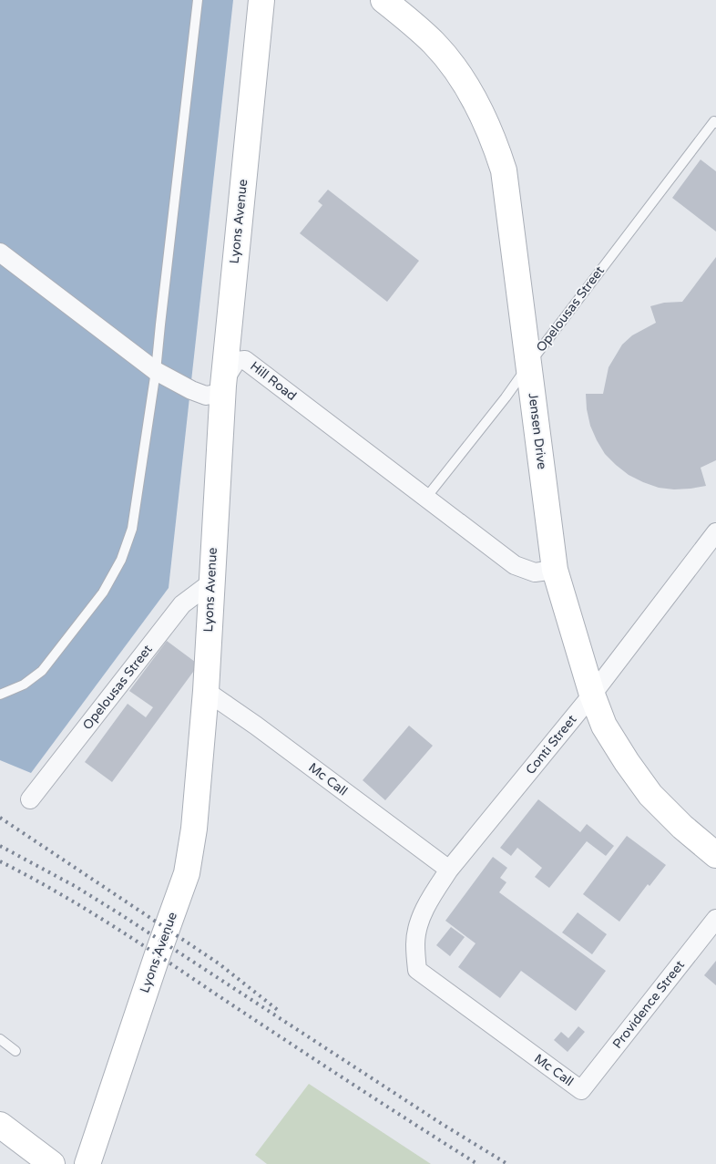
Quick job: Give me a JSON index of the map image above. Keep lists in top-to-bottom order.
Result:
{
  "streets": {
    "street": [
      "Lyons Avenue",
      "Opelousas Street",
      "Hill Road",
      "Jensen Drive",
      "Conti Street",
      "Mc Call",
      "Providence Street"
    ]
  },
  "crossings": [
    ["Lyons Avenue", "Opelousas Street"],
    ["Lyons Avenue", "Hill Road"],
    ["Lyons Avenue", "Mc Call"],
    ["Opelousas Street", "Hill Road"],
    ["Opelousas Street", "Jensen Drive"],
    ["Hill Road", "Jensen Drive"],
    ["Jensen Drive", "Conti Street"],
    ["Conti Street", "Mc Call"],
    ["Mc Call", "Providence Street"]
  ]
}
